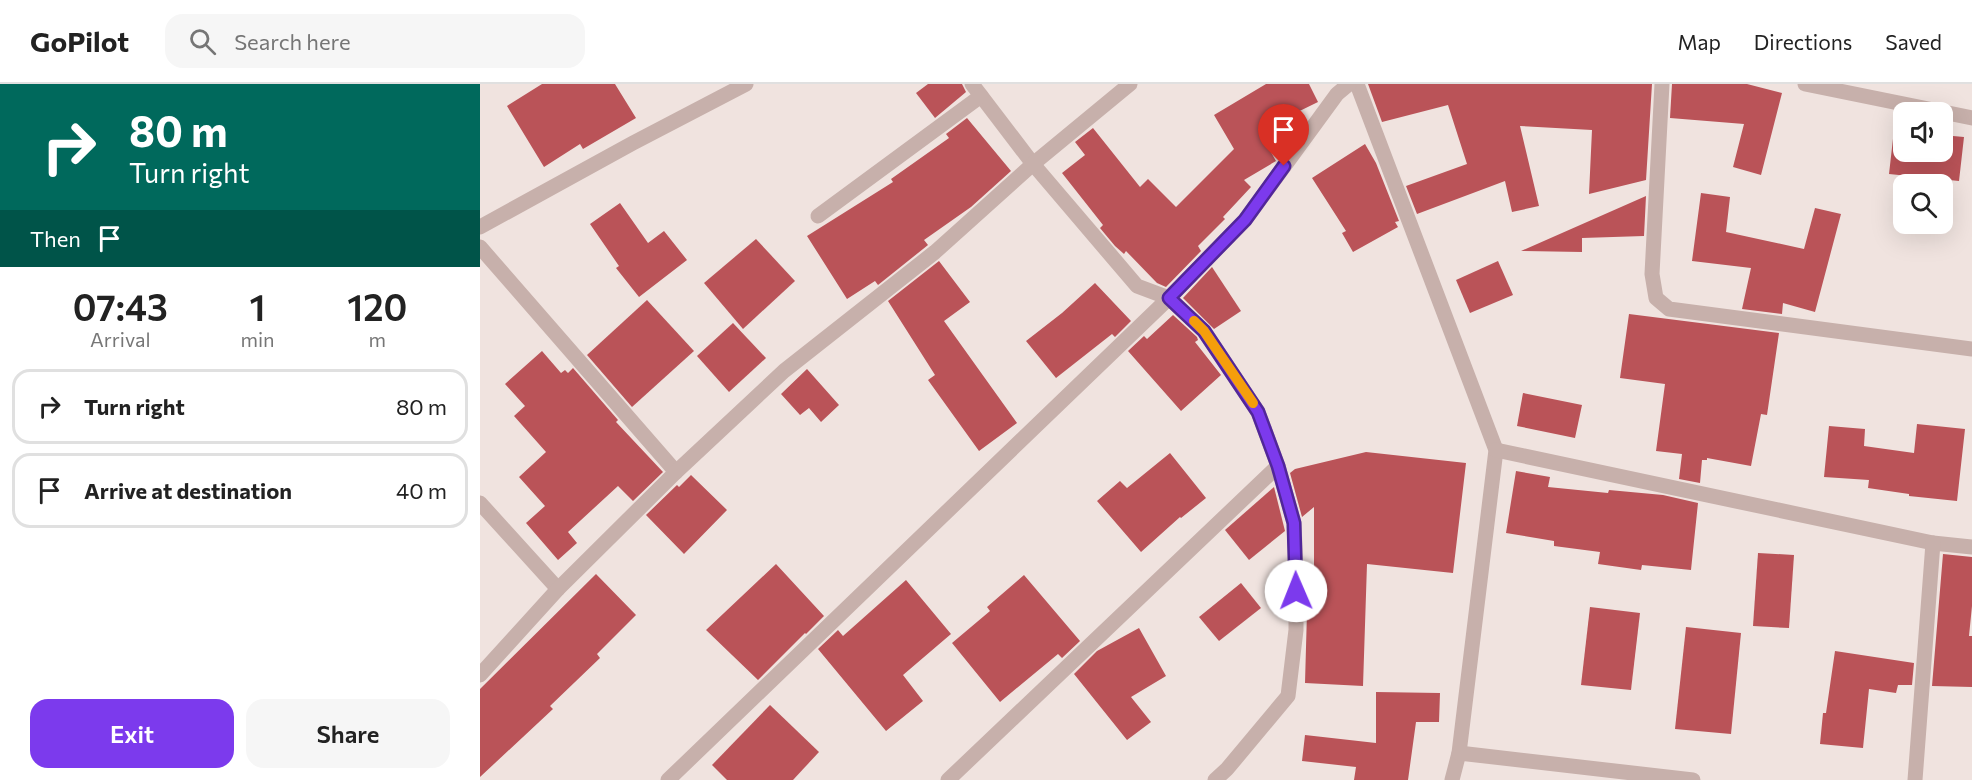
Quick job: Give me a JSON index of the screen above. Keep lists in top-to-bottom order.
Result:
{
  "page": {
    "header": "GoPilot",
    "search": "Search here",
    "nav": ["Map", "Directions", "Saved"],
    "turn": ["80 m", "Turn right"],
    "then": "Then",
    "eta": [
      "07:43",
      "Arrival",
      "1",
      "min",
      "120",
      "m"
    ],
    "list": [
      {
        "name": "Turn right",
        "value": "80 m"
      },
      {
        "name": "Arrive at destination",
        "value": "40 m"
      }
    ],
    "buttons": ["Exit", "Share"]
  }
}
